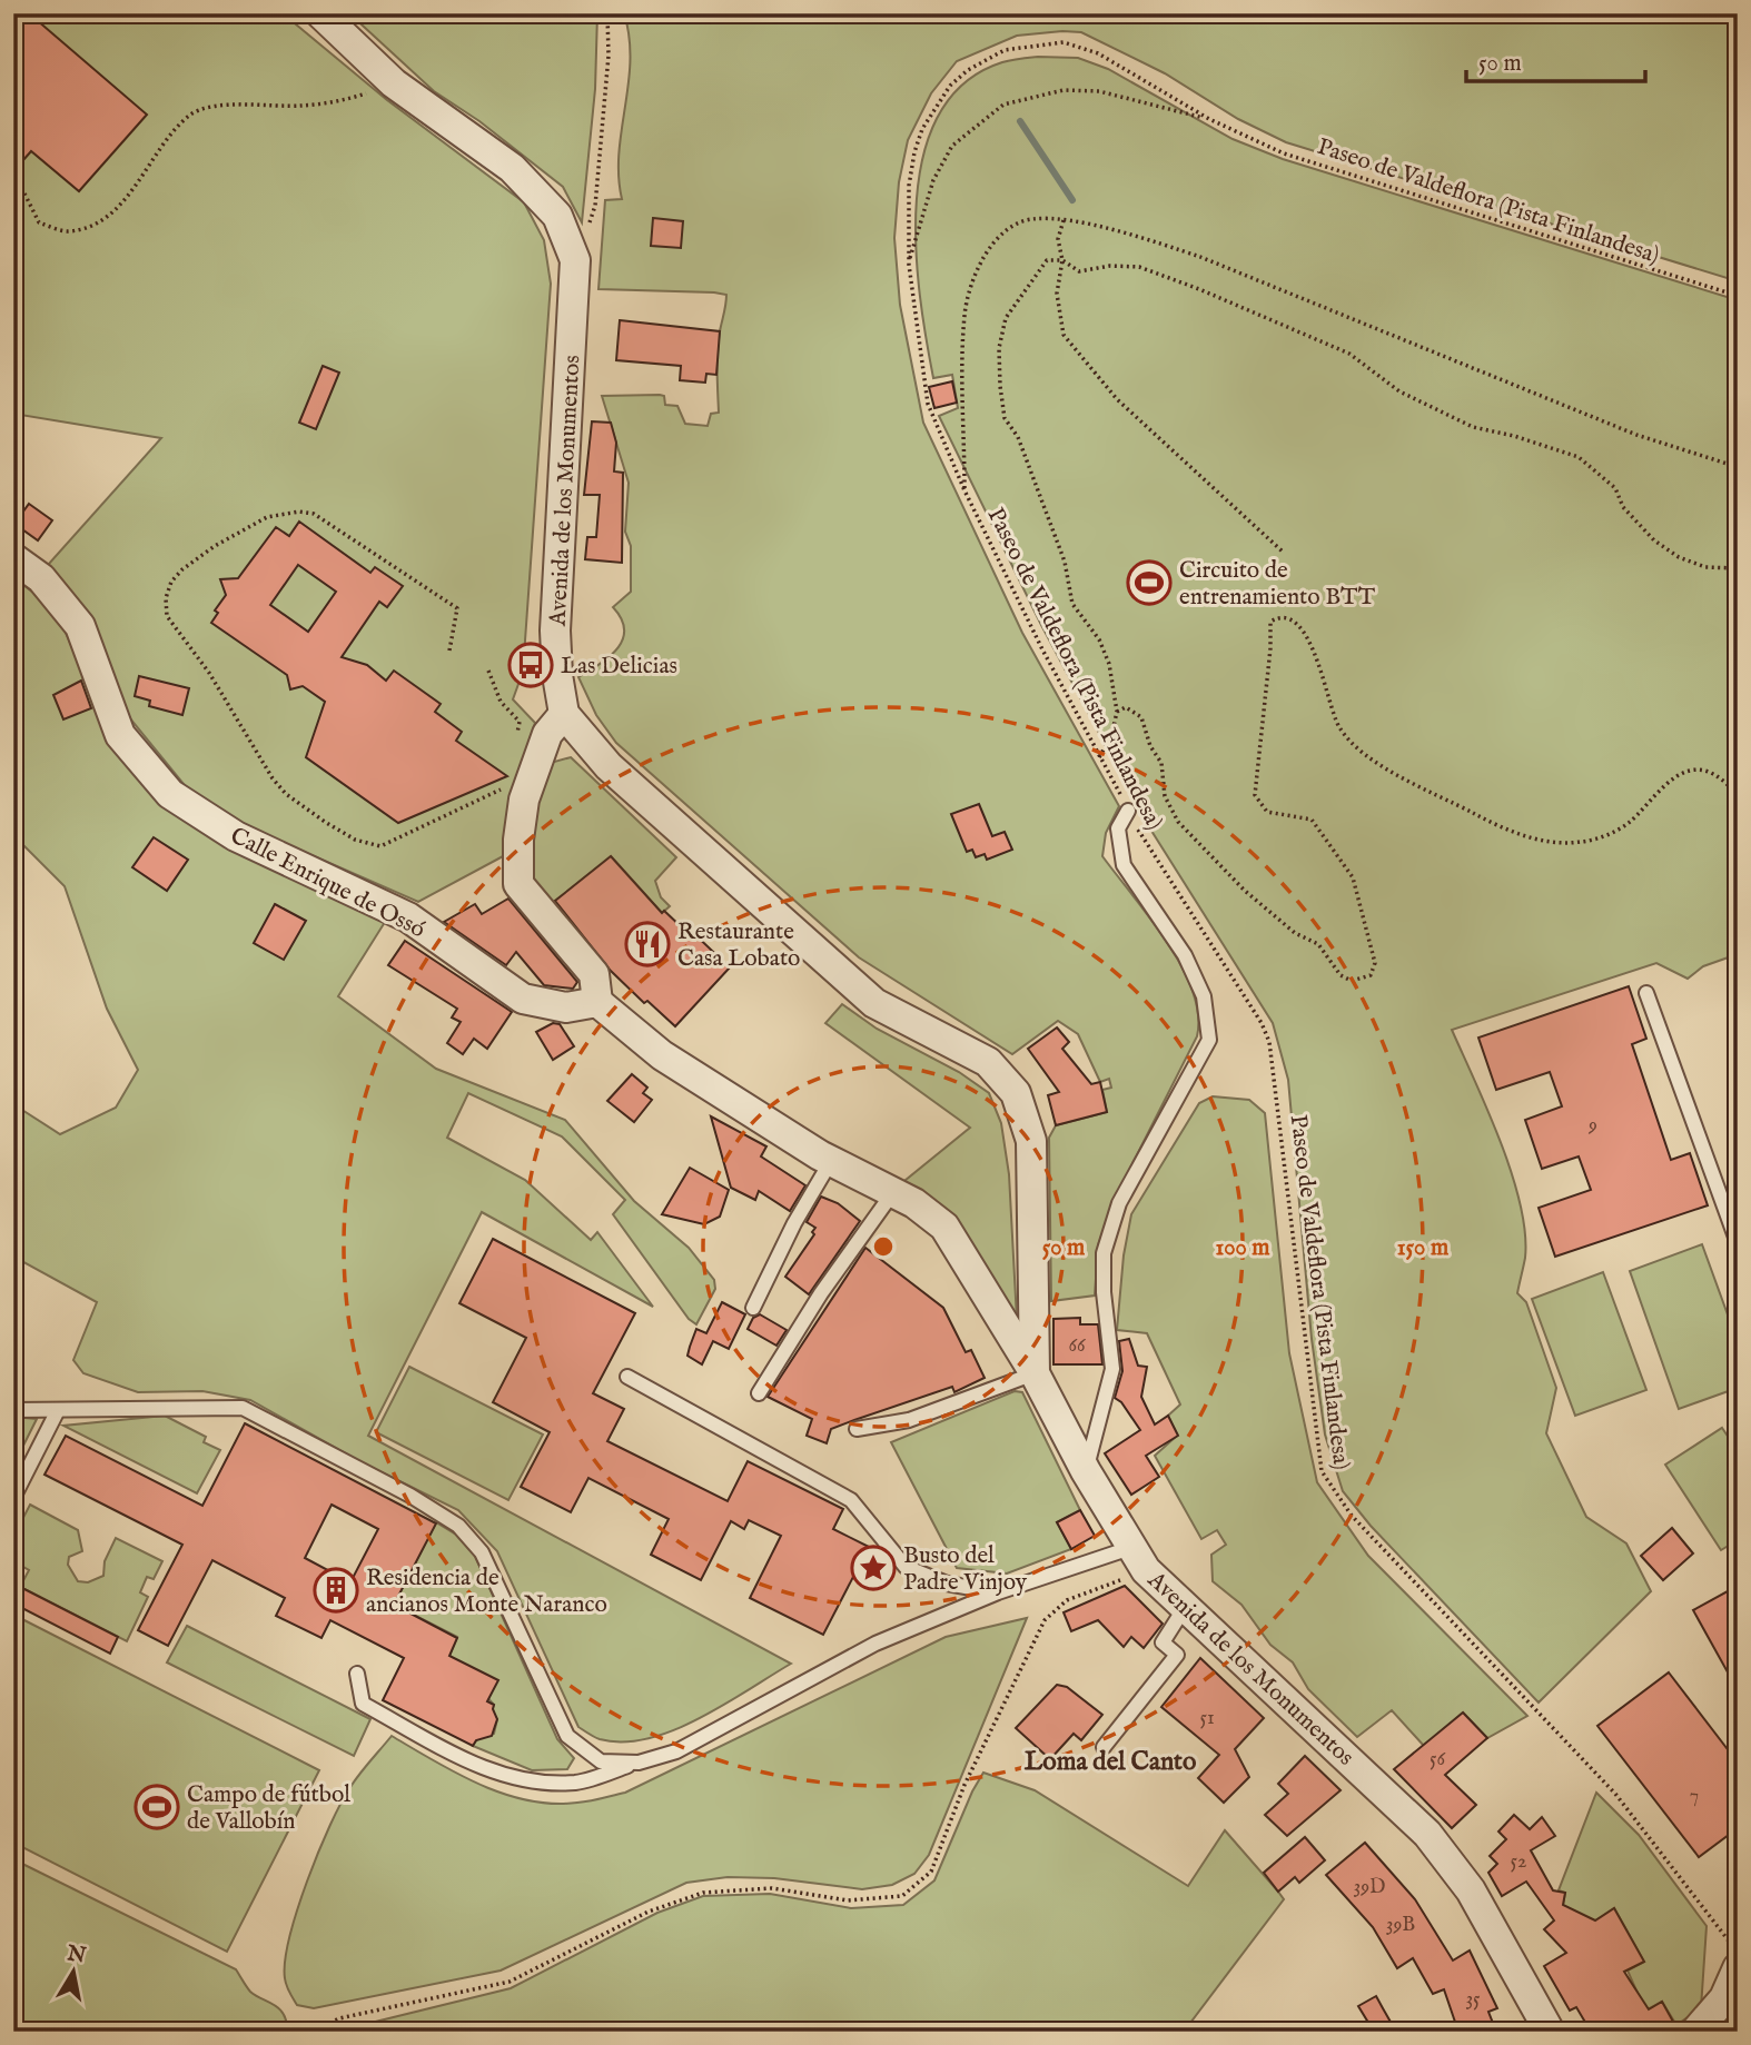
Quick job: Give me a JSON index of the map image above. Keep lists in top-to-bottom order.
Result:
{
  "streets": {
    "street": ["Avenida de los Monumentos", "Calle Enrique de Ossó"],
    "path": ["Paseo de Valdeflora (Pista Finlandesa)"]
  },
  "districts": ["Loma del Canto"],
  "places": {
    "sports": ["Circuito de entrenamiento BTT", "Campo de fútbol de Vallobín"],
    "bus stop": ["Las Delicias"],
    "restaurant": ["Restaurante Casa Lobato"],
    "place": ["Busto del Padre Vinjoy"],
    "building": ["Residencia de ancianos Monte Naranco"]
  },
  "house_numbers": [
    "9",
    "66",
    "51",
    "56",
    "7",
    "52",
    "39D",
    "39B",
    "35"
  ],
  "scale_bar": "50 m",
  "north": "top",
  "rings": ["50 m", "100 m", "150 m"]
}
